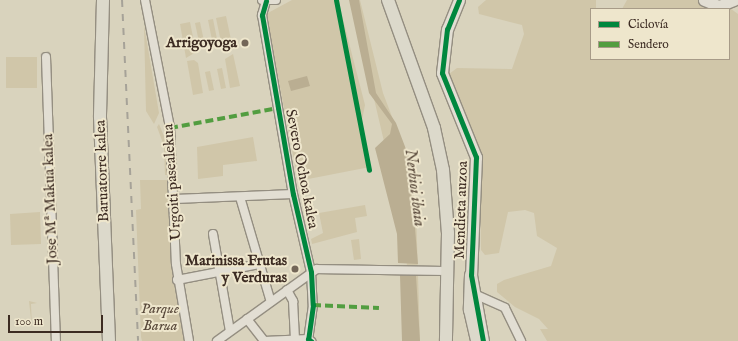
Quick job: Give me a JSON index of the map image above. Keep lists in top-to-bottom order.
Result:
{
  "streets": {
    "main road": ["Baruatorre kalea"],
    "street": [
      "Severo Ochoa kalea",
      "Urgoiti pasealekua",
      "Jose Mª Makua kalea",
      "Mendieta auzoa"
    ]
  },
  "water": ["Nerbioi ibaia"],
  "parks": ["Parque Barua"],
  "places": ["Arrigoyoga", "Marinissa Frutas y Verduras"],
  "legend": ["Ciclovía", "Sendero"],
  "scale_bar": "100 m"
}
